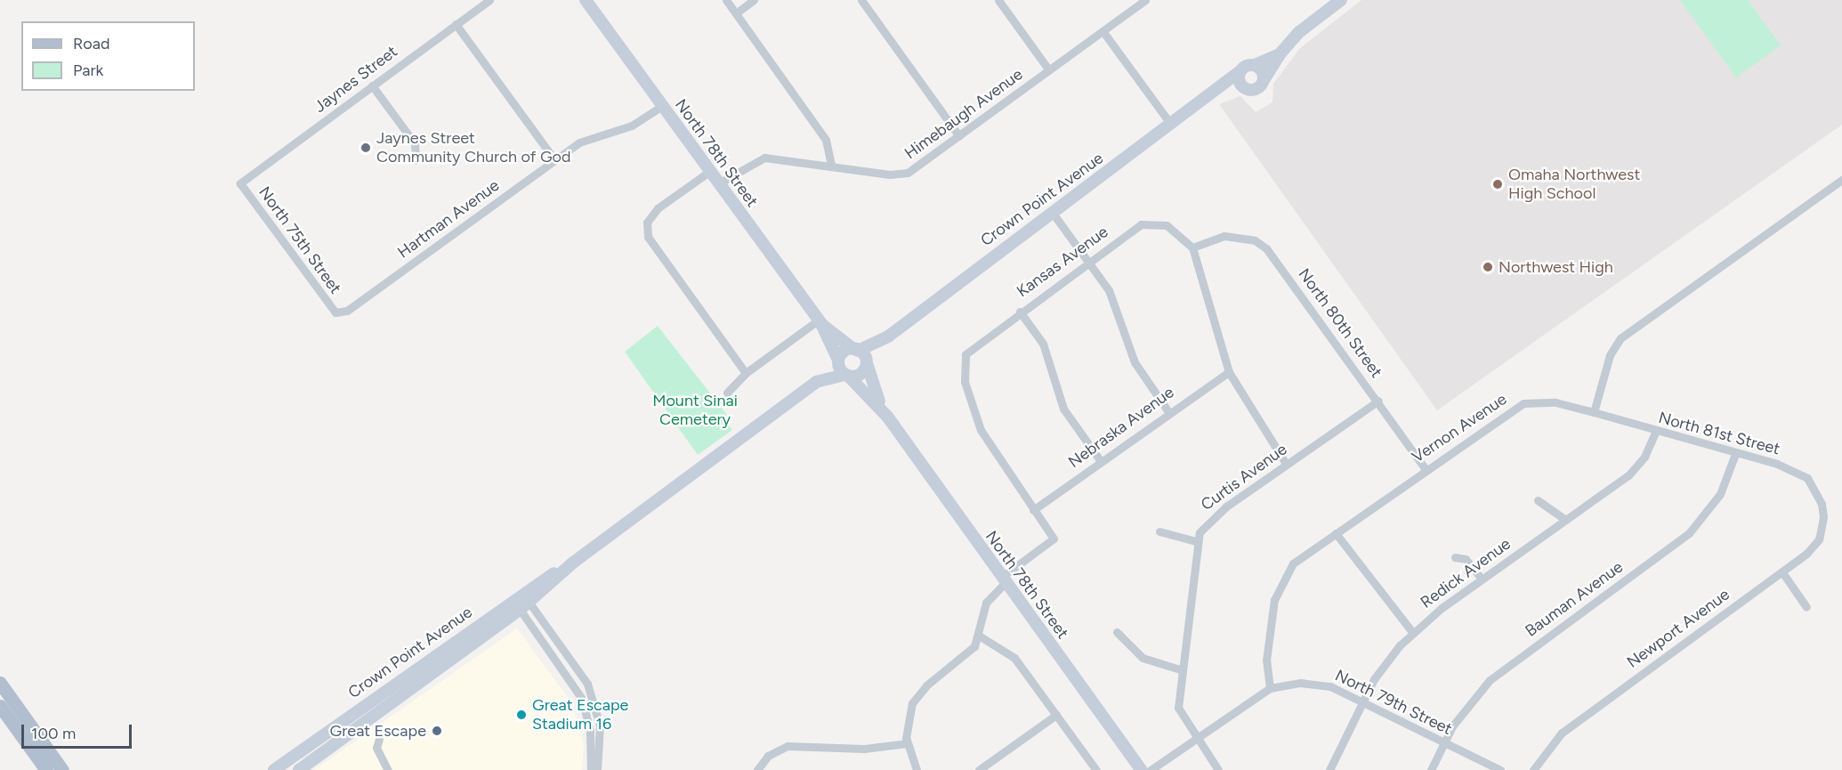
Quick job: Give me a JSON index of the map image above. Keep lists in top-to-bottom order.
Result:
{
  "streets": {
    "main road": ["North 78th Street", "Crown Point Avenue"],
    "street": [
      "Jaynes Street",
      "Himebaugh Avenue",
      "Hartman Avenue",
      "North 75th Street",
      "Kansas Avenue",
      "North 80th Street",
      "Nebraska Avenue",
      "Vernon Avenue",
      "North 81st Street",
      "Curtis Avenue",
      "Redick Avenue",
      "Bauman Avenue",
      "Newport Avenue",
      "North 79th Street"
    ]
  },
  "crossings": [
    ["Jaynes Street", "North 75th Street"],
    ["Himebaugh Avenue", "North 78th Street"],
    ["North 78th Street", "Hartman Avenue"],
    ["Hartman Avenue", "North 75th Street"],
    ["Kansas Avenue", "North 80th Street"],
    ["Kansas Avenue", "Nebraska Avenue"],
    ["North 80th Street", "Vernon Avenue"],
    ["North 80th Street", "Curtis Avenue"],
    ["Vernon Avenue", "North 81st Street"],
    ["Vernon Avenue", "North 79th Street"],
    ["North 81st Street", "Redick Avenue"],
    ["North 81st Street", "Bauman Avenue"],
    ["North 81st Street", "Newport Avenue"],
    ["Redick Avenue", "North 79th Street"],
    ["Bauman Avenue", "North 79th Street"]
  ],
  "parks": ["Mount Sinai Cemetery"],
  "places": [
    "Jaynes Street Community Church of God",
    "Omaha Northwest High School",
    "Northwest High",
    "Great Escape Stadium 16",
    "Great Escape"
  ],
  "legend": ["Road", "Park"],
  "scale_bar": "100 m"
}
